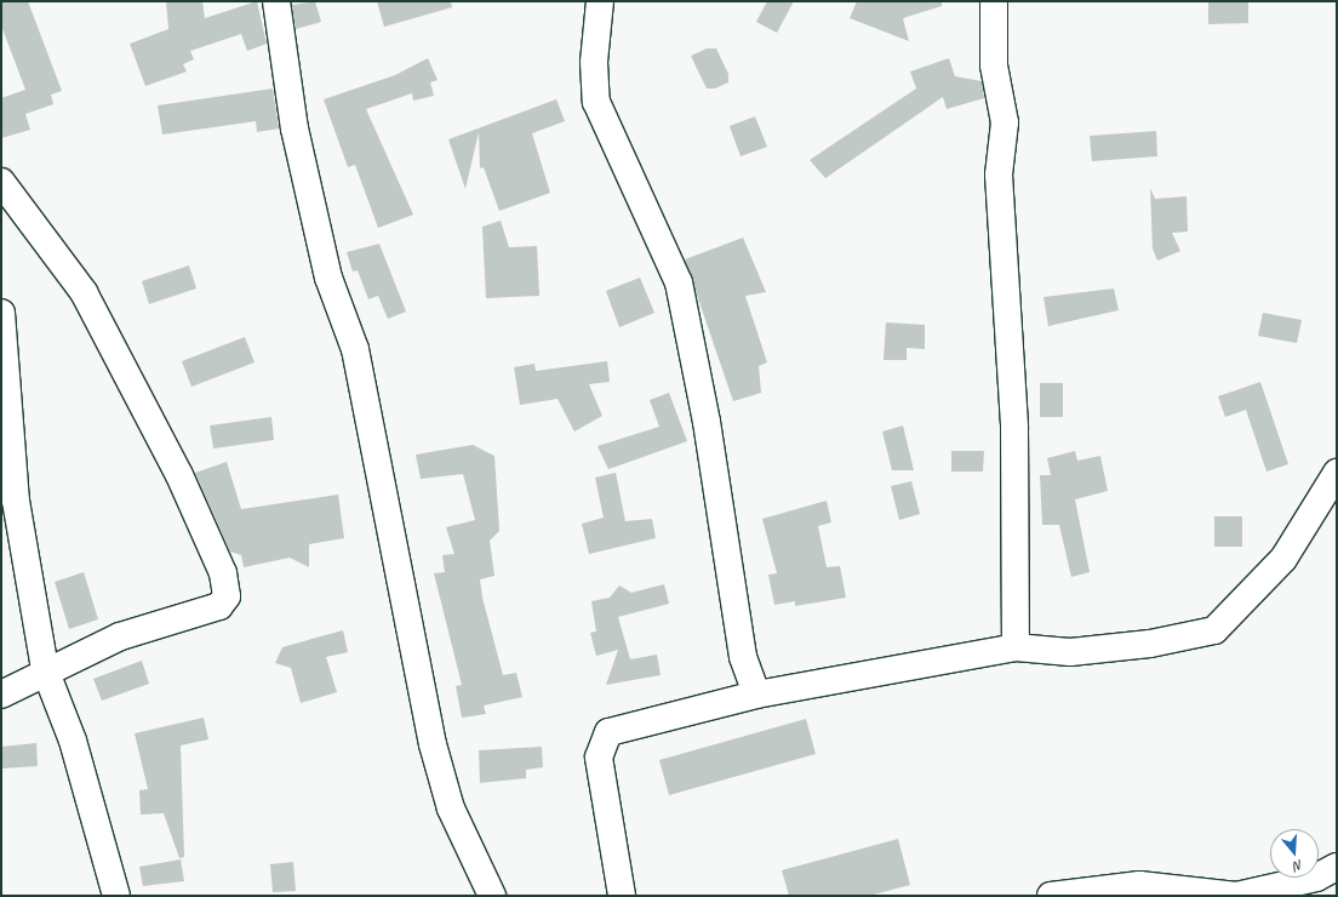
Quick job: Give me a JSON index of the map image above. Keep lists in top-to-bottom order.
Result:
{
  "north": "bottom"
}
